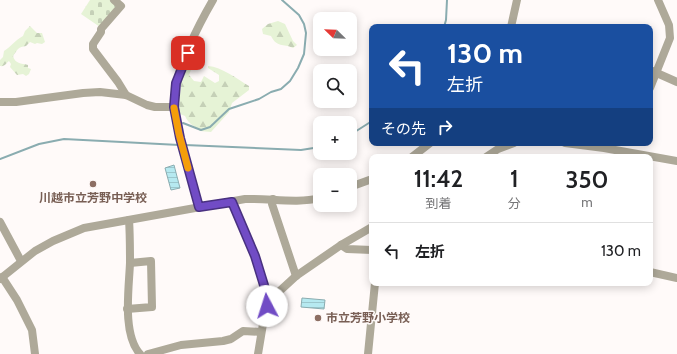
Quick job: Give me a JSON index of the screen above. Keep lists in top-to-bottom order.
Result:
{
  "places": ["川越市立芳野中学校", "市立芳野小学校"],
  "north": "top left",
  "page": {
    "map_buttons": ["+", "−"],
    "turn": ["130 m", "左折"],
    "then": "その先",
    "eta": [
      "11:42",
      "到着",
      "1",
      "分",
      "350",
      "m"
    ],
    "list": [
      {
        "name": "左折",
        "value": "130 m"
      }
    ]
  }
}
